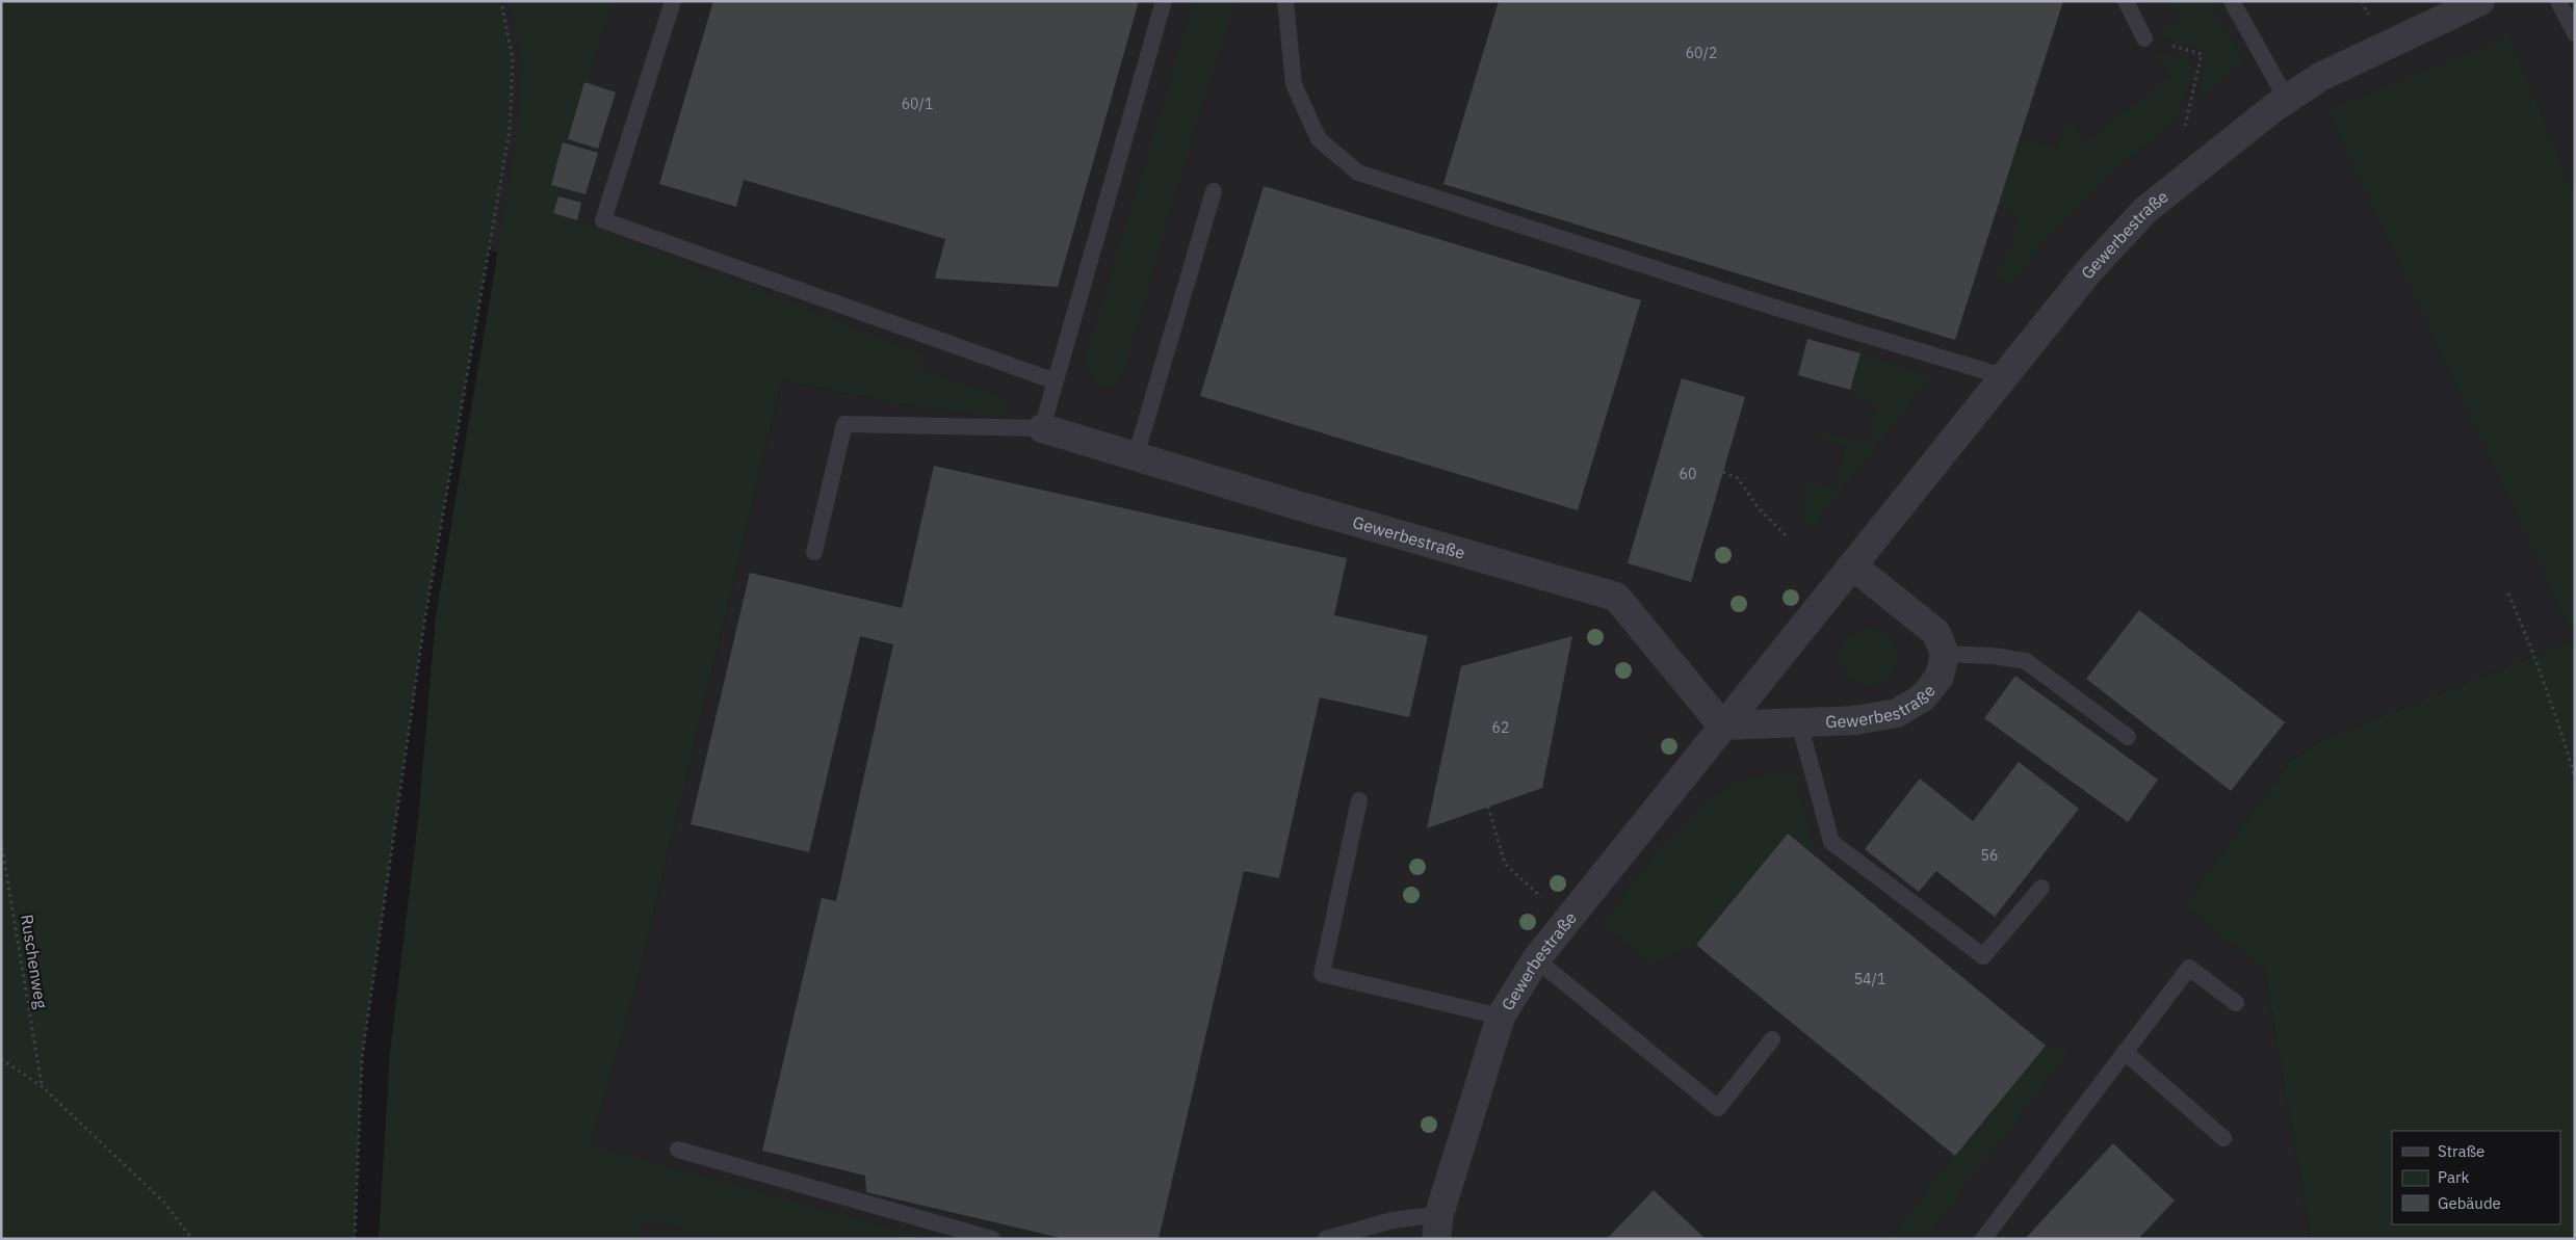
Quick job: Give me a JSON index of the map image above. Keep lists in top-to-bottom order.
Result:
{
  "streets": {
    "street": ["Gewerbestraße"],
    "path": ["Ruschenweg"]
  },
  "house_numbers": [
    "60/2",
    "60/1",
    "60",
    "62",
    "56",
    "54/1"
  ],
  "legend": ["Straße", "Park", "Gebäude"]
}
